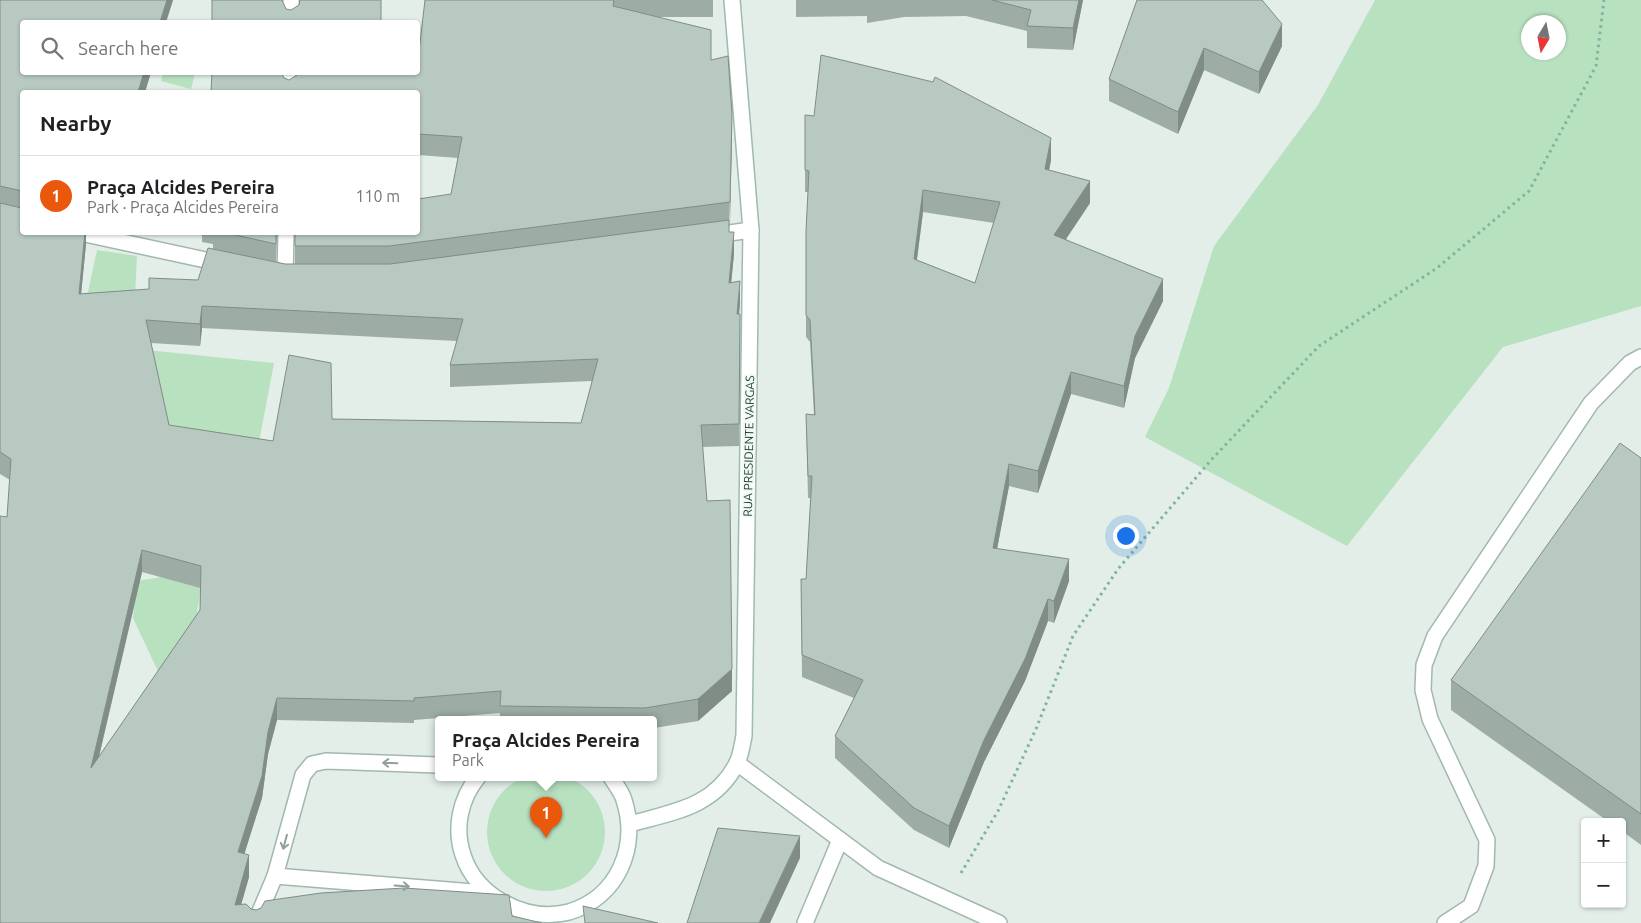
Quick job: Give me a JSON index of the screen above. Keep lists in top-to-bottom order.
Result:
{
  "streets": {
    "street": ["RUA PRESIDENTE VARGAS"]
  },
  "north": "bottom",
  "page": {
    "search": "Search here",
    "heading": "Nearby",
    "list": [
      {
        "mark": "1",
        "name": "Praça Alcides Pereira",
        "note": "Park · Praça Alcides Pereira",
        "value": "110 m"
      }
    ],
    "popup": ["Praça Alcides Pereira", "Park"],
    "pins": "1",
    "map_buttons": ["+", "−"]
  }
}
